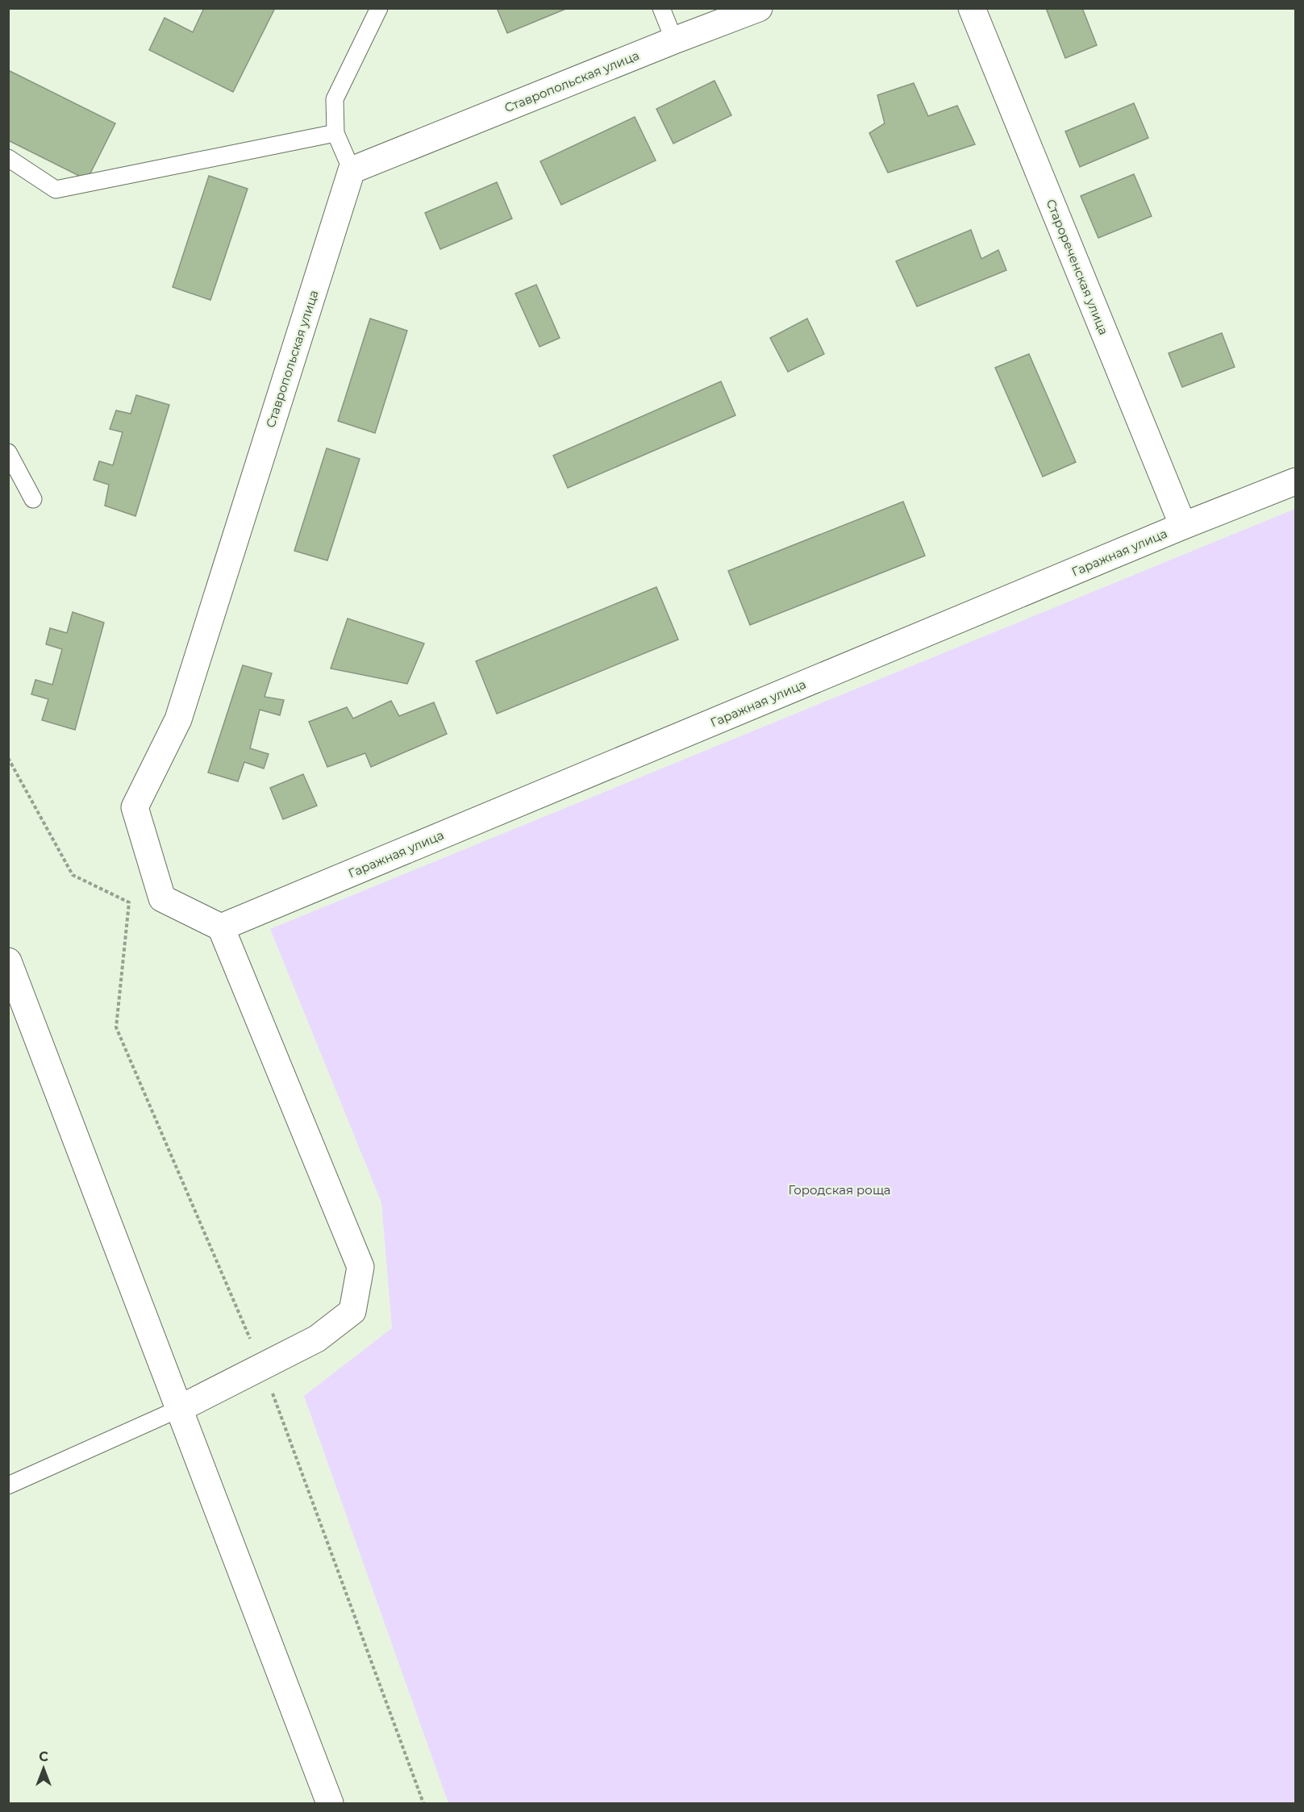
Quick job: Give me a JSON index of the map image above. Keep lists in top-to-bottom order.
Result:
{
  "streets": {
    "street": ["Ставропольская улица", "Старореченская улица", "Гаражная улица"]
  },
  "crossings": [
    ["Ставропольская улица", "Гаражная улица"],
    ["Старореченская улица", "Гаражная улица"]
  ],
  "parks": ["Городская роща"],
  "north": "top"
}
